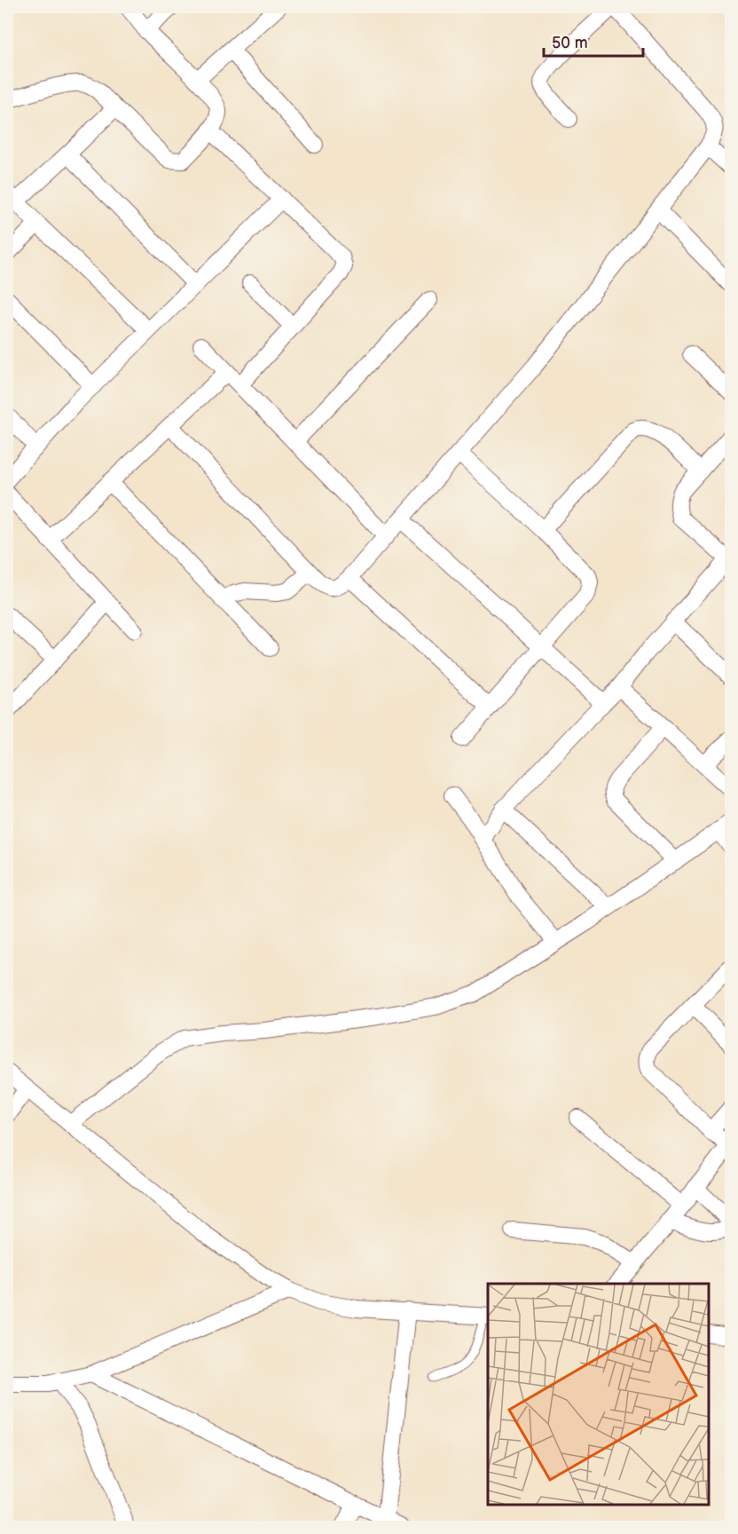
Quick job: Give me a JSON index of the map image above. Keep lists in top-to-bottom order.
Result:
{
  "scale_bar": "50 m"
}
